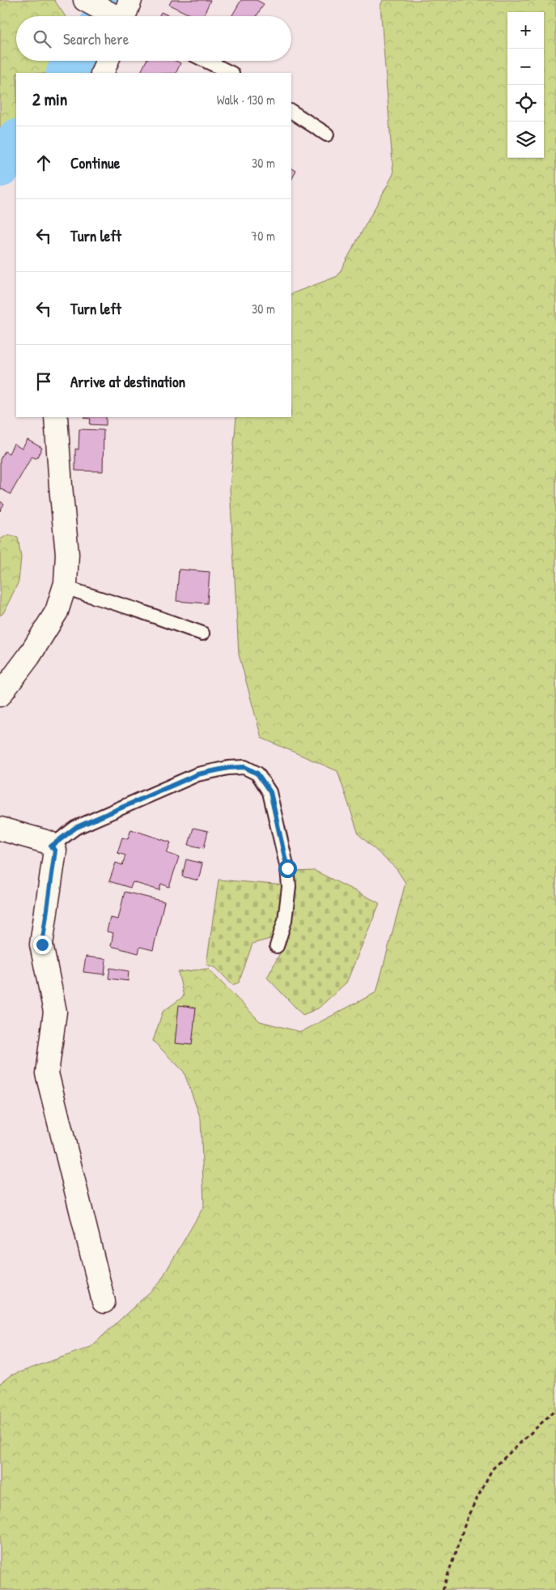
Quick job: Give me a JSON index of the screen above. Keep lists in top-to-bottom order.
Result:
{
  "page": {
    "map_buttons": ["+", "−"],
    "search": "Search here",
    "heading": ["2 min", "Walk · 130 m"],
    "list": [
      ["Continue", "30 m"],
      ["Turn left", "70 m"],
      ["Turn left", "30 m"],
      "Arrive at destination"
    ]
  }
}
